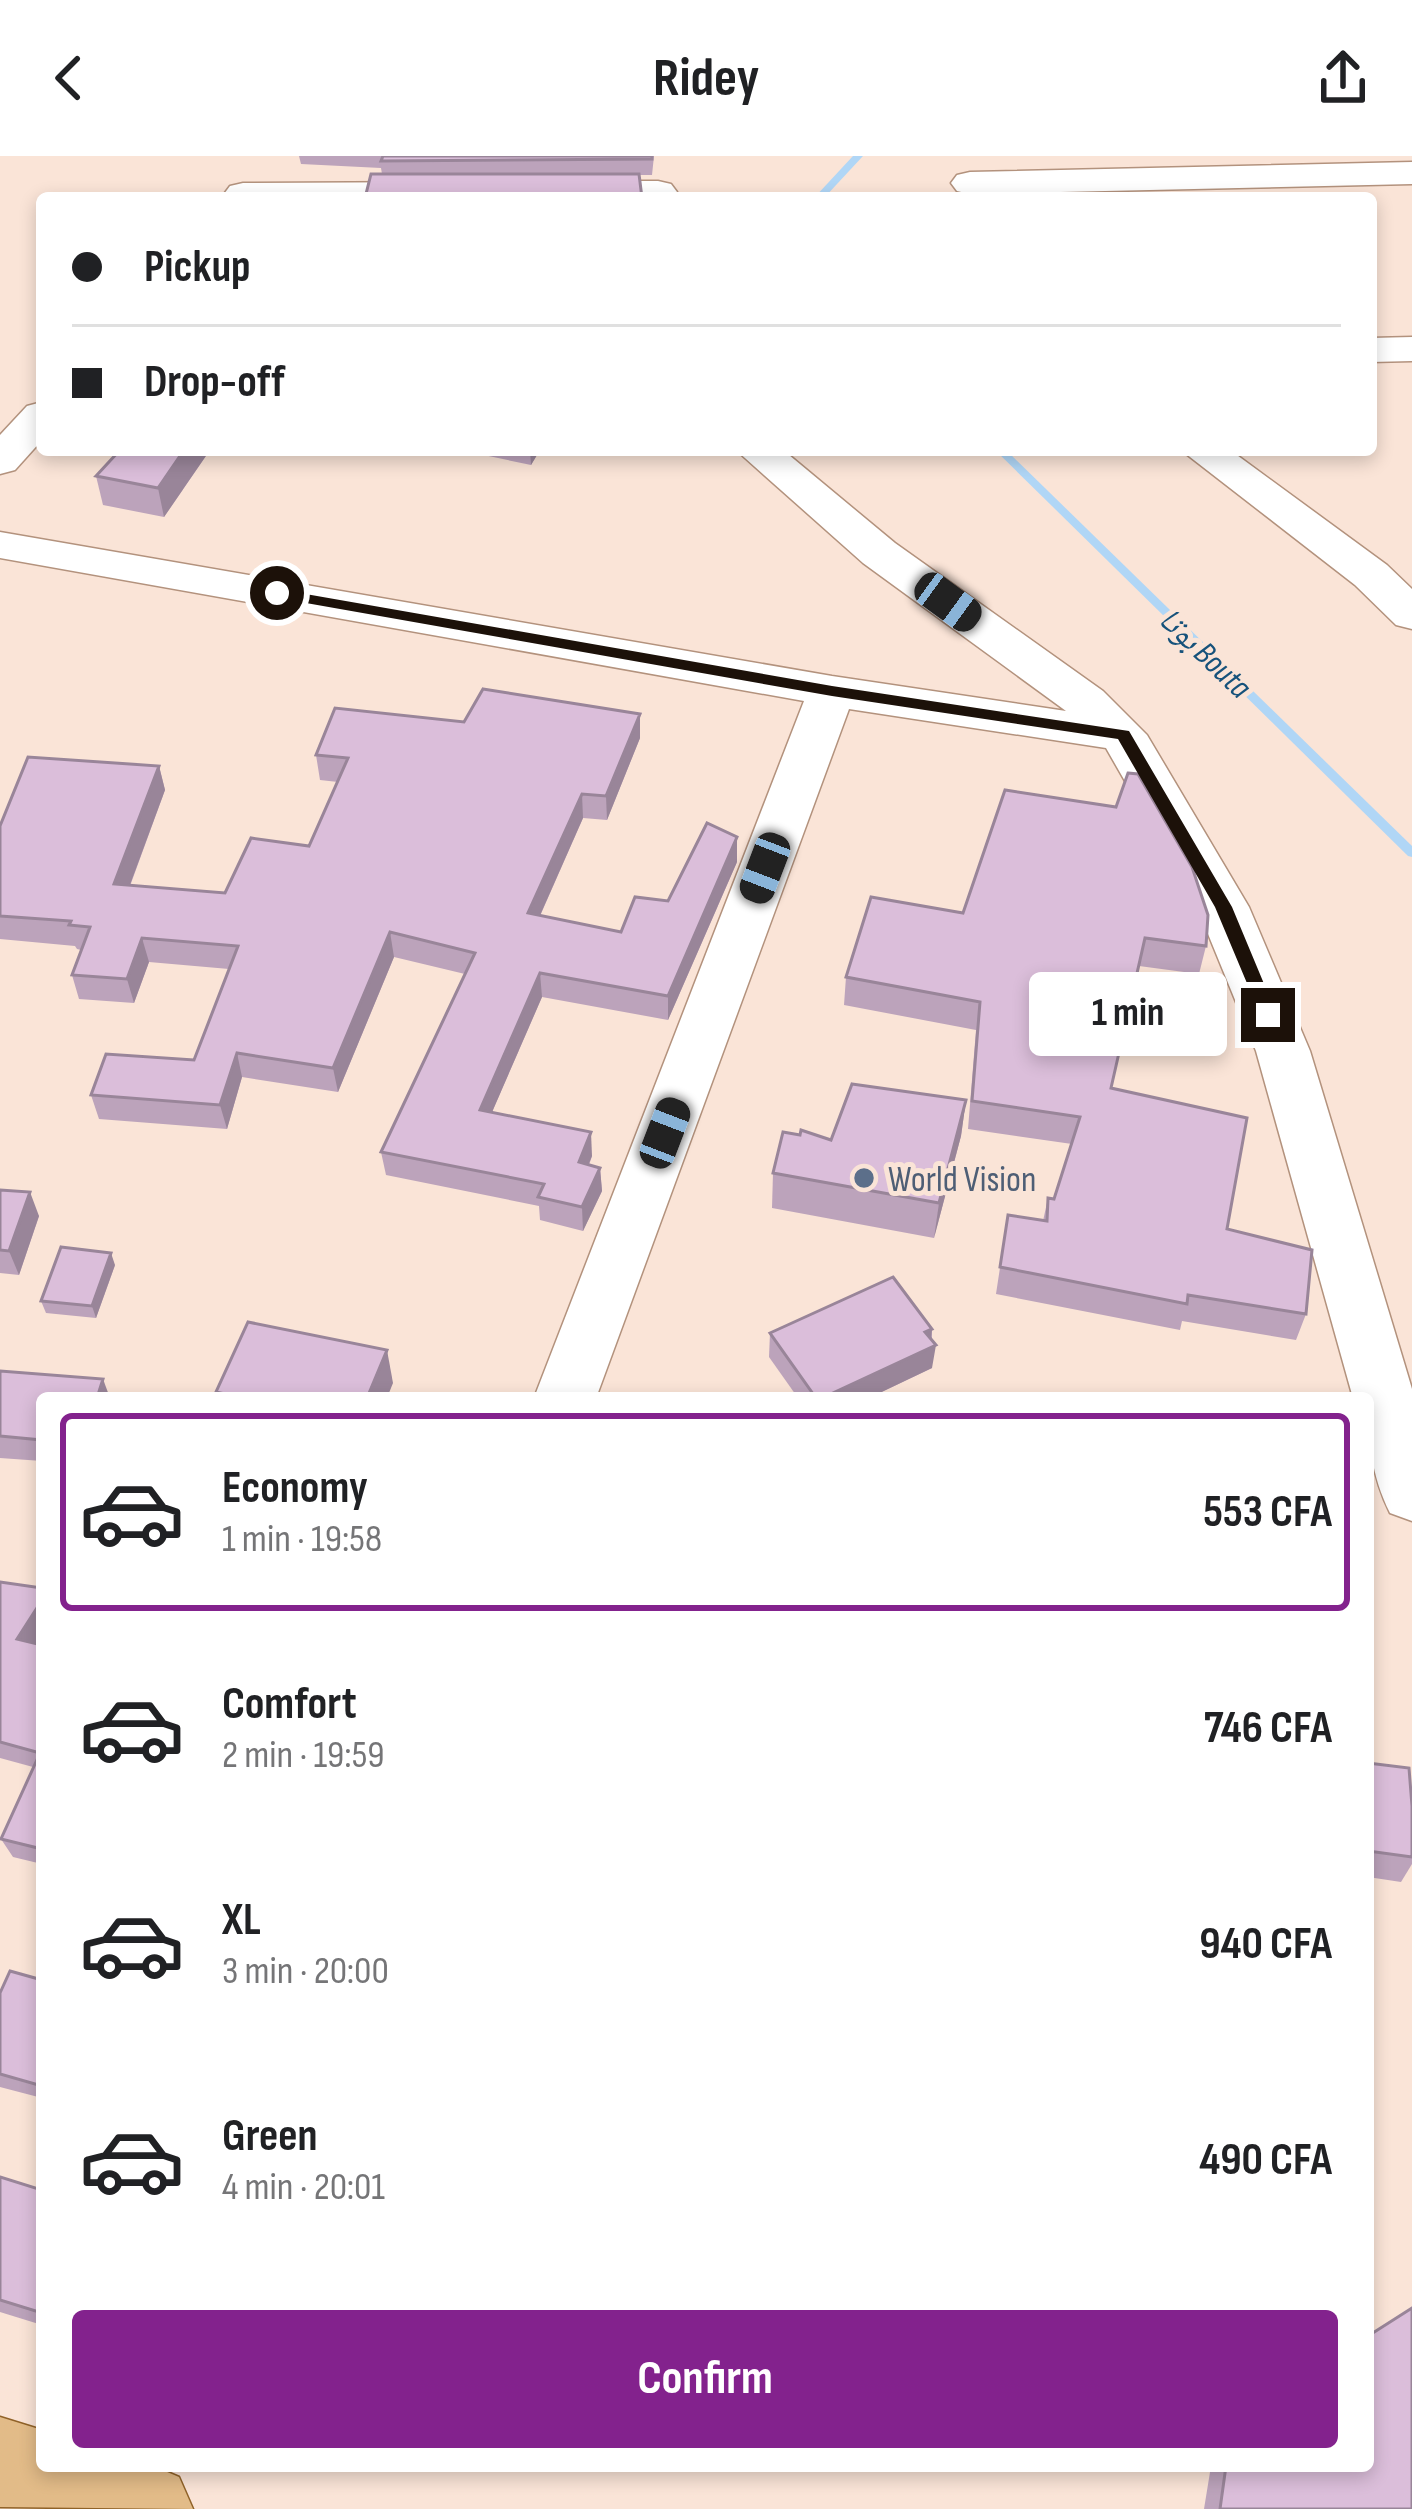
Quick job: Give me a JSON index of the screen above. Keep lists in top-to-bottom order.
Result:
{
  "water": ["بوتا Bouta"],
  "places": ["World Vision"],
  "page": {
    "header": "Ridey",
    "banner": ["Pickup", "Drop-off"],
    "bubble": "1 min",
    "list": [
      {
        "name": "Economy",
        "note": "1 min · 19:58",
        "value": "553 CFA"
      },
      {
        "name": "Comfort",
        "note": "2 min · 19:59",
        "value": "746 CFA"
      },
      {
        "name": "XL",
        "note": "3 min · 20:00",
        "value": "940 CFA"
      },
      {
        "name": "Green",
        "note": "4 min · 20:01",
        "value": "490 CFA"
      }
    ],
    "buttons": "Confirm"
  }
}
